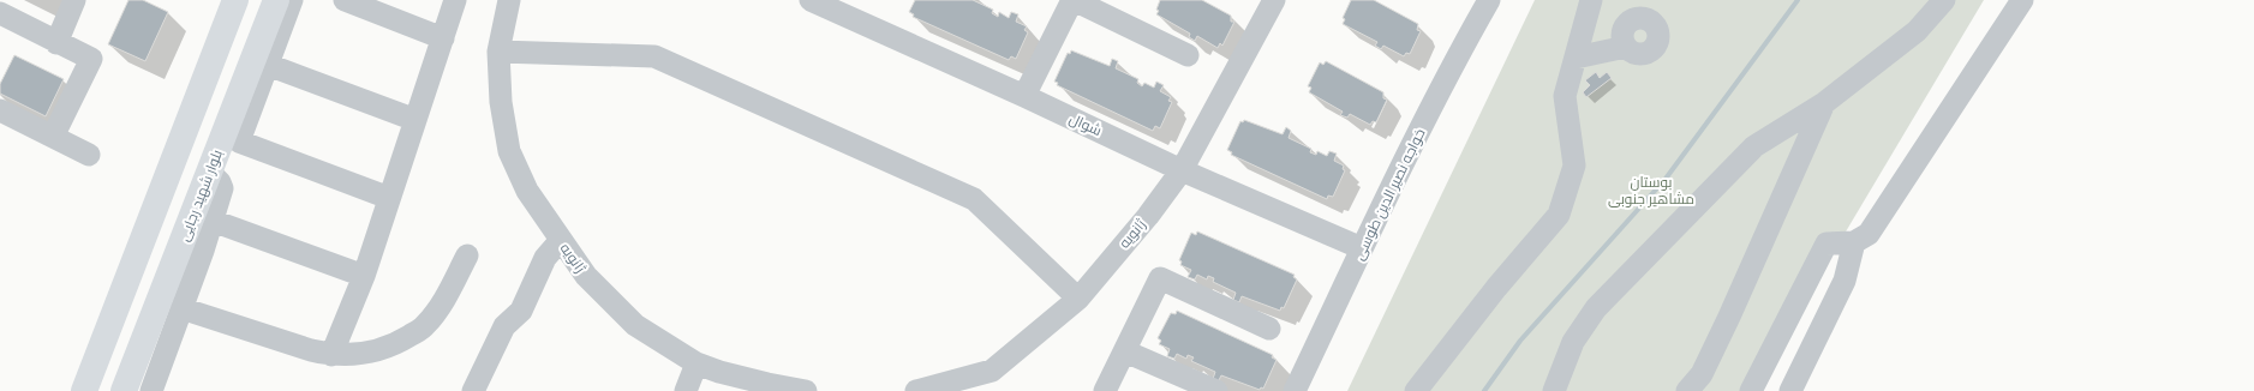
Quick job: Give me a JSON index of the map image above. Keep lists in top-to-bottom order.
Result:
{
  "streets": {
    "main road": ["بلوار شهید رجایی"],
    "street": ["شوال", "خواجه نصیر الدین طوسی", "ژانویه"]
  },
  "crossings": [
    ["شوال", "خواجه نصیر الدین طوسی"],
    ["شوال", "ژانویه"]
  ],
  "parks": ["بوستان مشاهیر جنوبی"]
}
